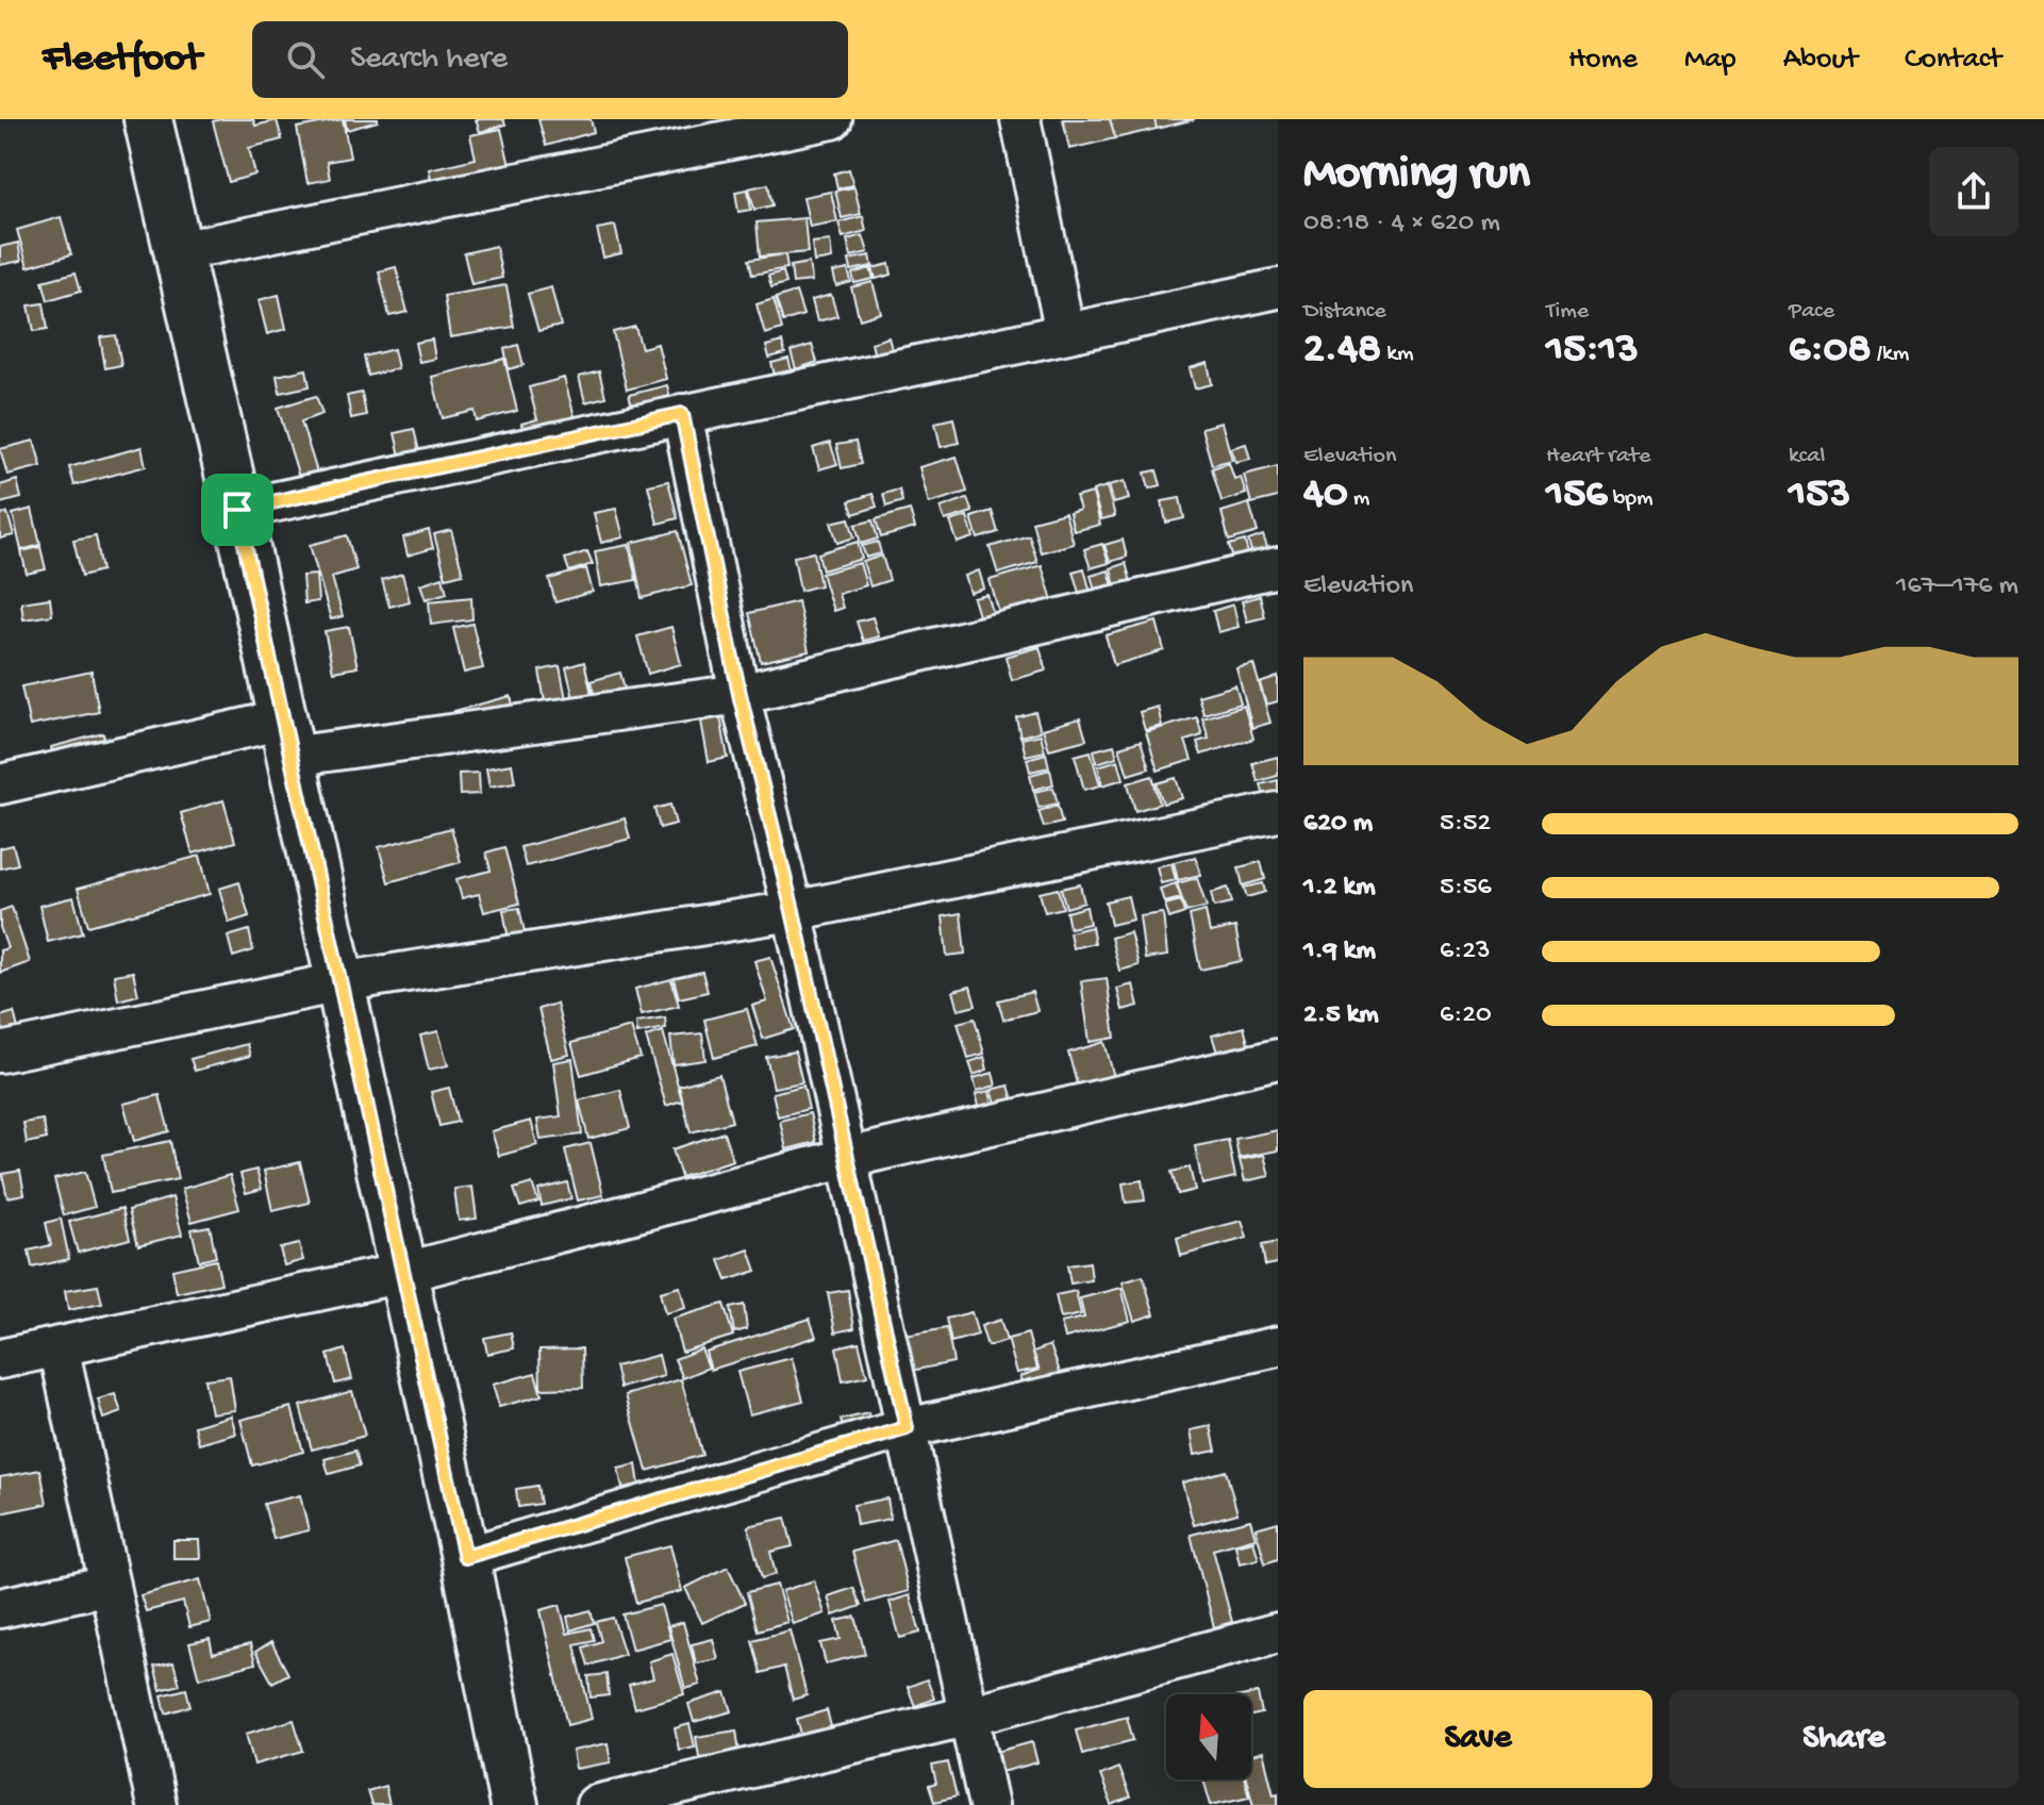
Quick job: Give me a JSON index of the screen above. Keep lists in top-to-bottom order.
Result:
{
  "north": "top",
  "page": {
    "header": "Fleetfoot",
    "search": "Search here",
    "nav": [
      "Home",
      "Map",
      "About",
      "Contact"
    ],
    "heading": ["Morning run", "08:18 · 4 × 620 m"],
    "stats": [
      ["Distance", "2.48 km"],
      ["Time", "15:13"],
      ["Pace", "6:08 /km"],
      ["Elevation", "40 m"],
      ["Heart rate", "156 bpm"],
      ["kcal", "153"]
    ],
    "chart": ["Elevation", "167–176 m"],
    "list": [
      {
        "name": "620 m",
        "note": "5:52"
      },
      {
        "name": "1.2 km",
        "note": "5:56"
      },
      {
        "name": "1.9 km",
        "note": "6:23"
      },
      {
        "name": "2.5 km",
        "note": "6:20"
      }
    ],
    "buttons": ["Save", "Share"]
  }
}
